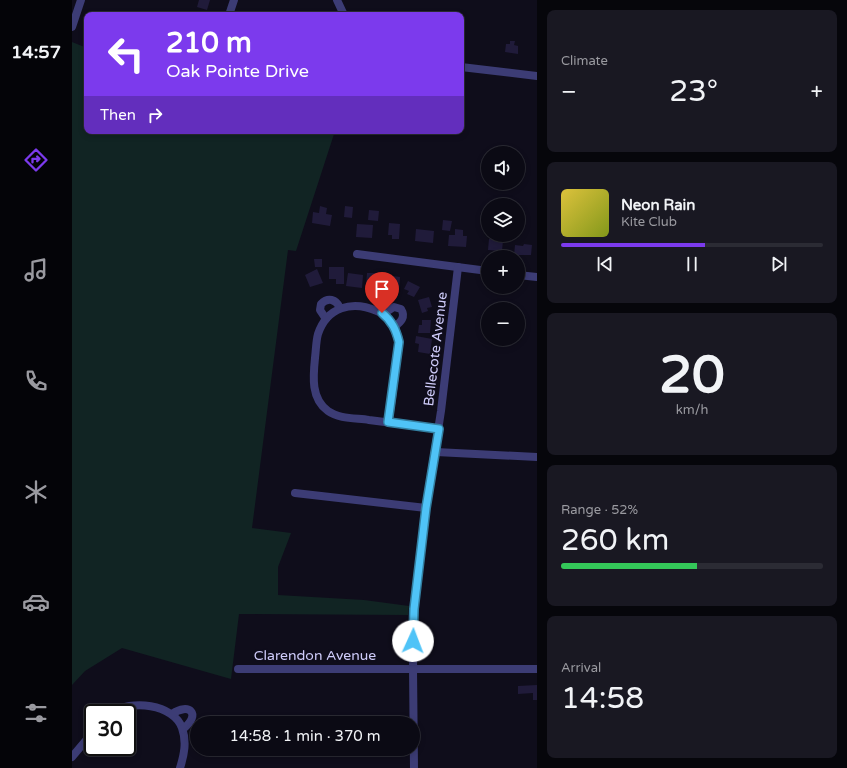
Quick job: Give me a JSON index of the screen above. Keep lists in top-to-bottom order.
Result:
{
  "streets": {
    "street": ["Bellecote Avenue", "Clarendon Avenue"]
  },
  "crossings": [
    ["Bellecote Avenue", "Clarendon Avenue"]
  ],
  "page": {
    "tabs": "14:57",
    "tile": [
      "Climate",
      ["20", "km/h"],
      ["Range · 52%", "260 km"],
      ["Arrival", "14:58"]
    ],
    "turn": ["210 m", "Oak Pointe Drive"],
    "heat": ["−", "23°", "+"],
    "then": "Then",
    "map_buttons": ["+", "−"],
    "song": ["Neon Rain", "Kite Club"],
    "limit": "30",
    "trip": "14:58 · 1 min · 370 m"
  }
}
